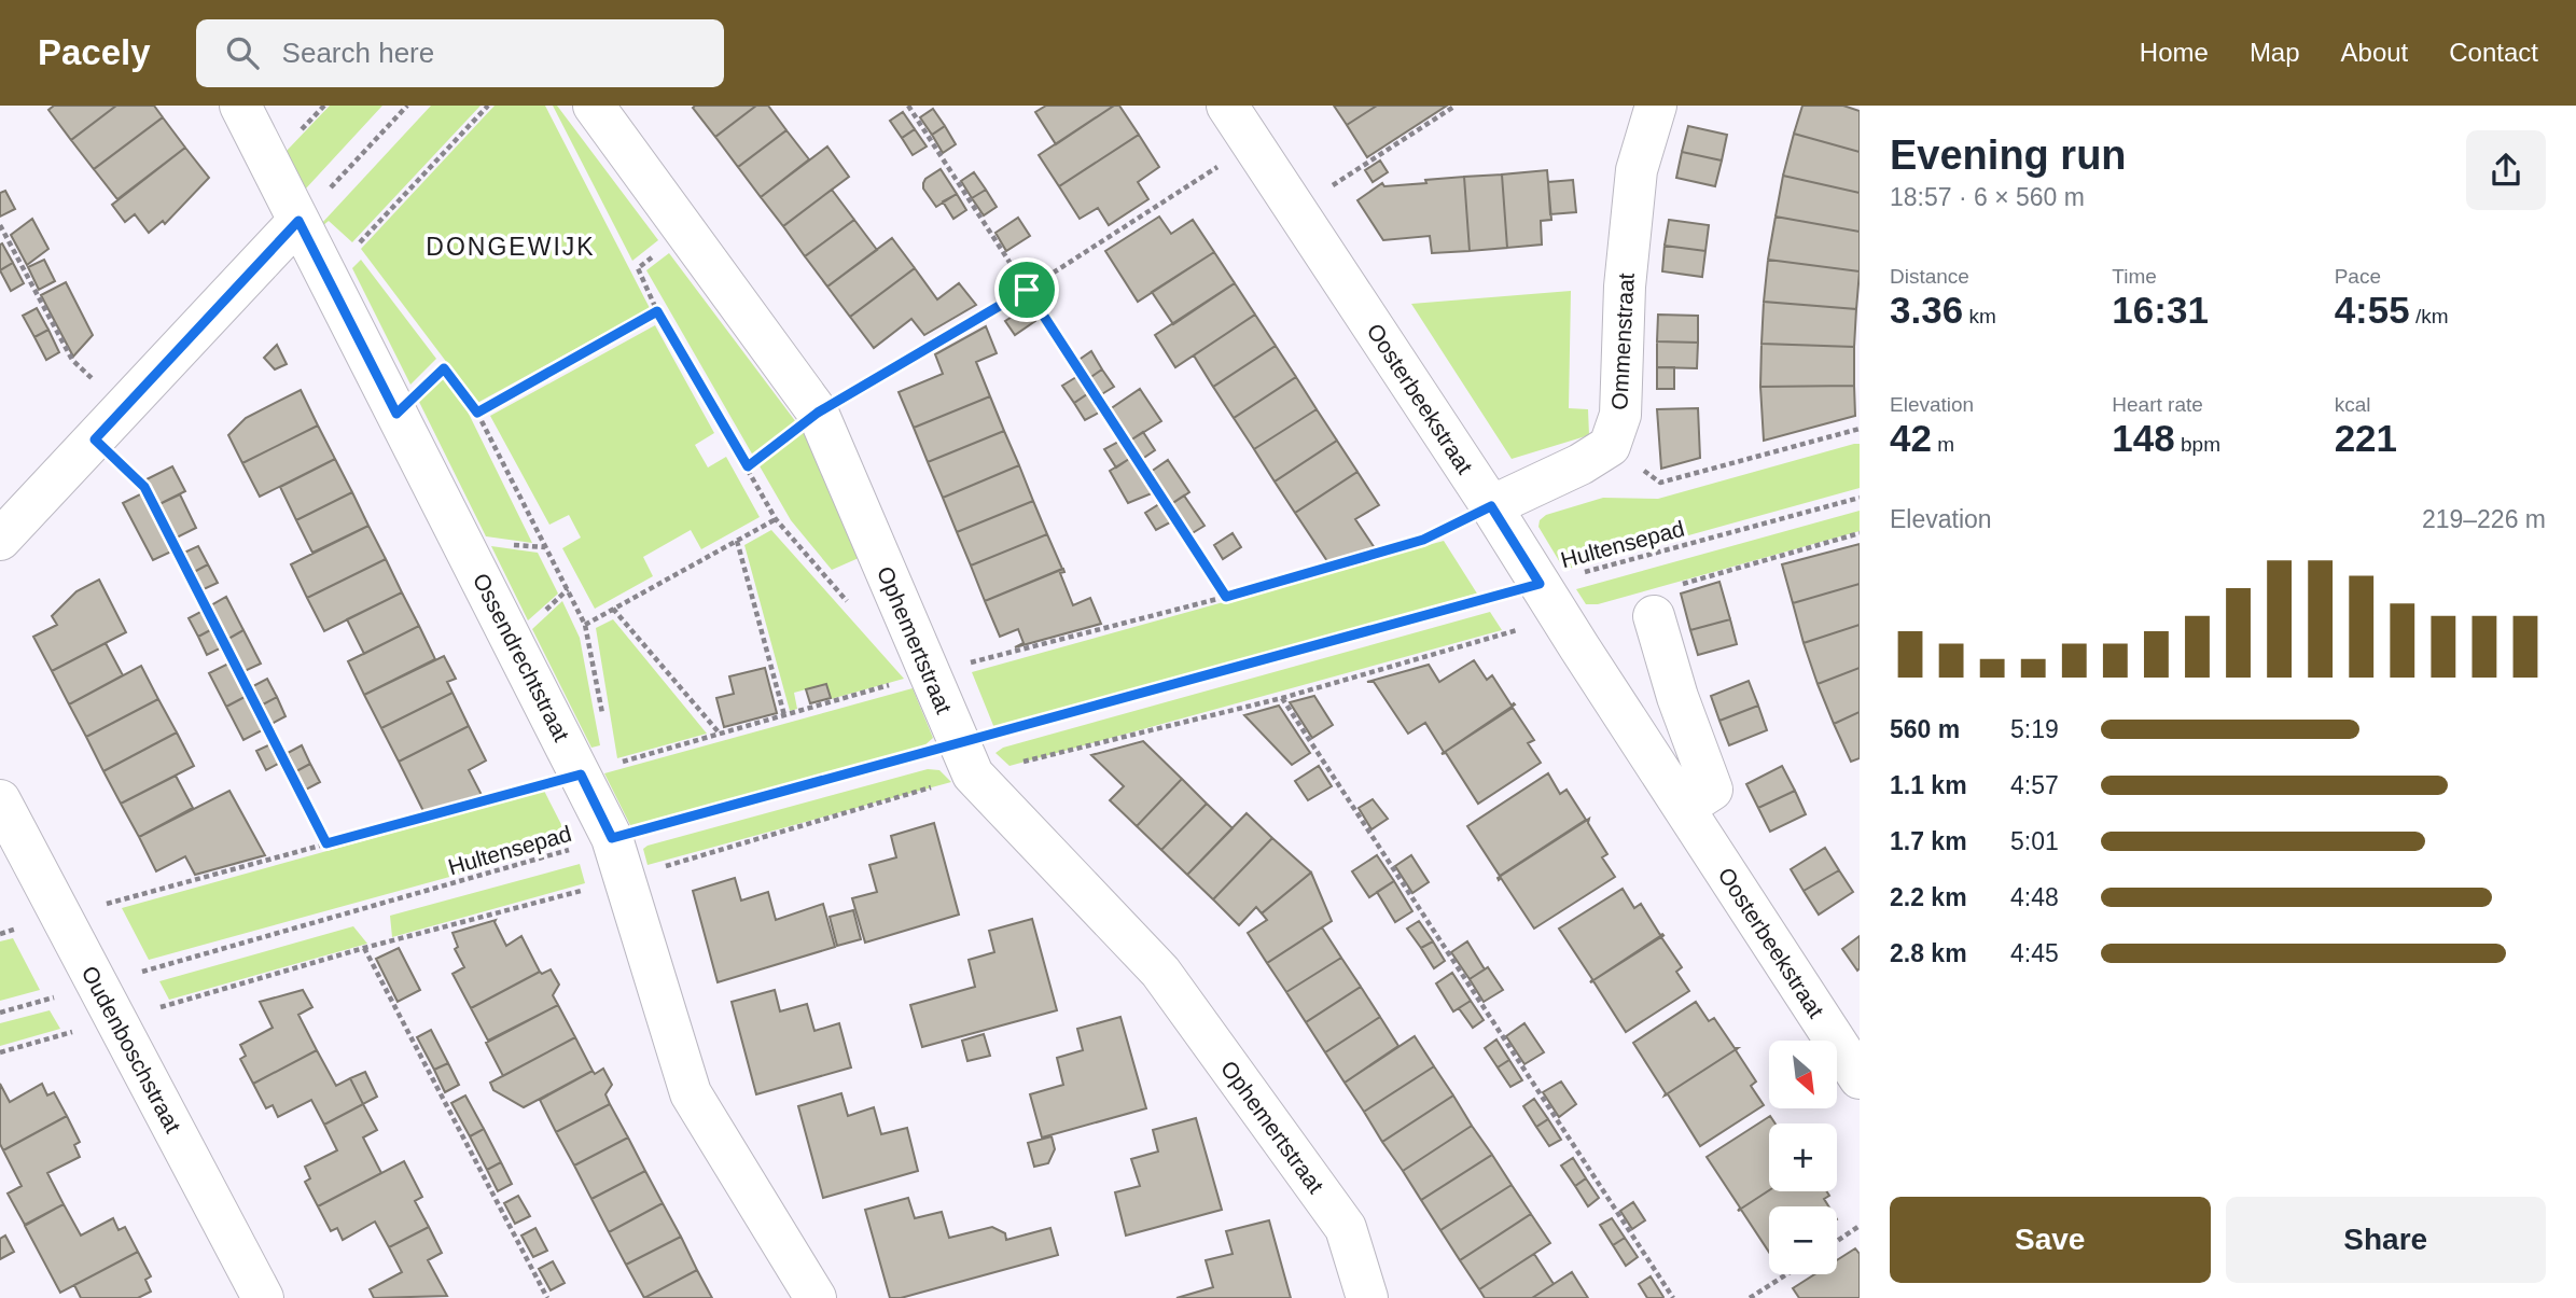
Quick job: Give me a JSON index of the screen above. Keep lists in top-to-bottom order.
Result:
{
  "streets": {
    "street": [
      "Ommenstraat",
      "Oosterbeekstraat",
      "Ophemertstraat",
      "Ossendrechtstraat",
      "Oudenboschstraat"
    ],
    "path": ["Hultensepad"]
  },
  "crossings": [
    ["Oosterbeekstraat", "Hultensepad"],
    ["Hultensepad", "Ophemertstraat"],
    ["Hultensepad", "Ossendrechtstraat"],
    ["Hultensepad", "Oudenboschstraat"]
  ],
  "districts": ["DONGEWIJK"],
  "north": "bottom right",
  "page": {
    "header": "Pacely",
    "search": "Search here",
    "nav": [
      "Home",
      "Map",
      "About",
      "Contact"
    ],
    "heading": ["Evening run", "18:57 · 6 × 560 m"],
    "stats": [
      ["Distance", "3.36 km"],
      ["Time", "16:31"],
      ["Pace", "4:55 /km"],
      ["Elevation", "42 m"],
      ["Heart rate", "148 bpm"],
      ["kcal", "221"]
    ],
    "chart": ["Elevation", "219–226 m"],
    "list": [
      {
        "name": "560 m",
        "note": "5:19"
      },
      {
        "name": "1.1 km",
        "note": "4:57"
      },
      {
        "name": "1.7 km",
        "note": "5:01"
      },
      {
        "name": "2.2 km",
        "note": "4:48"
      },
      {
        "name": "2.8 km",
        "note": "4:45"
      }
    ],
    "map_buttons": ["+", "−"],
    "buttons": ["Save", "Share"]
  }
}
